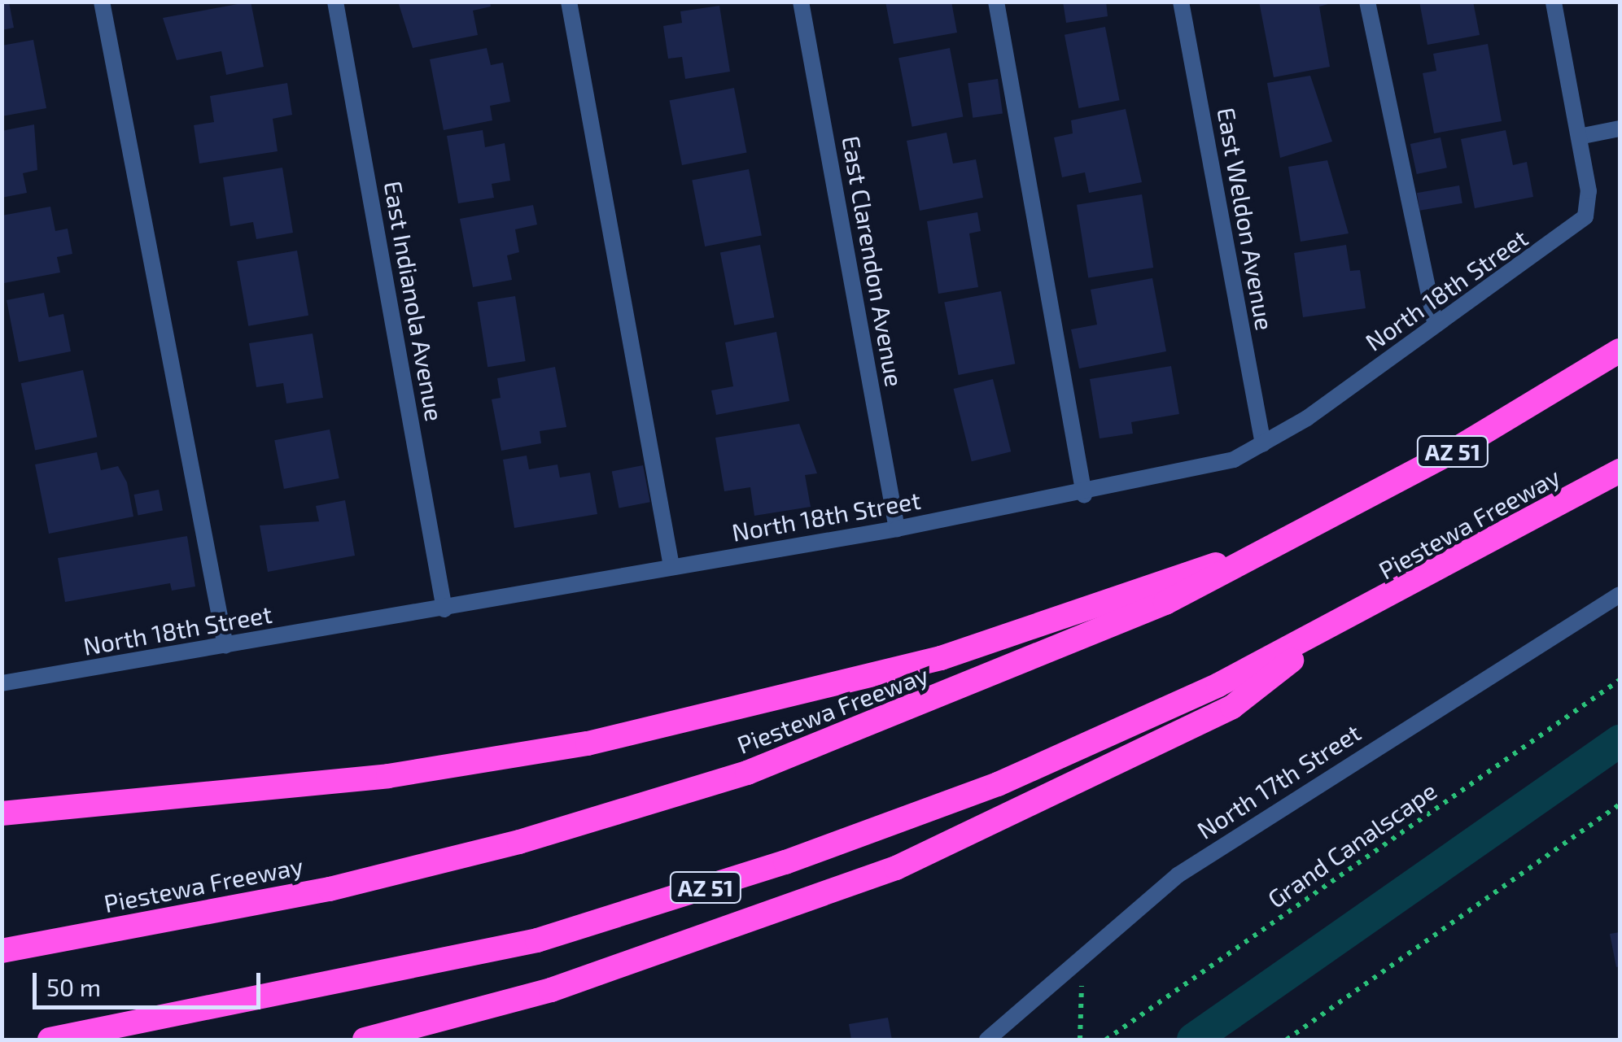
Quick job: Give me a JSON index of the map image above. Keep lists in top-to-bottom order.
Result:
{
  "streets": {
    "highway": ["AZ 51", "Piestewa Freeway"],
    "street": [
      "East Weldon Avenue",
      "East Clarendon Avenue",
      "North 18th Street",
      "East Indianola Avenue",
      "North 17th Street"
    ],
    "path": ["Grand Canalscape"]
  },
  "crossings": [
    ["East Weldon Avenue", "North 18th Street"],
    ["East Clarendon Avenue", "North 18th Street"],
    ["North 18th Street", "East Indianola Avenue"]
  ],
  "scale_bar": "50 m"
}
